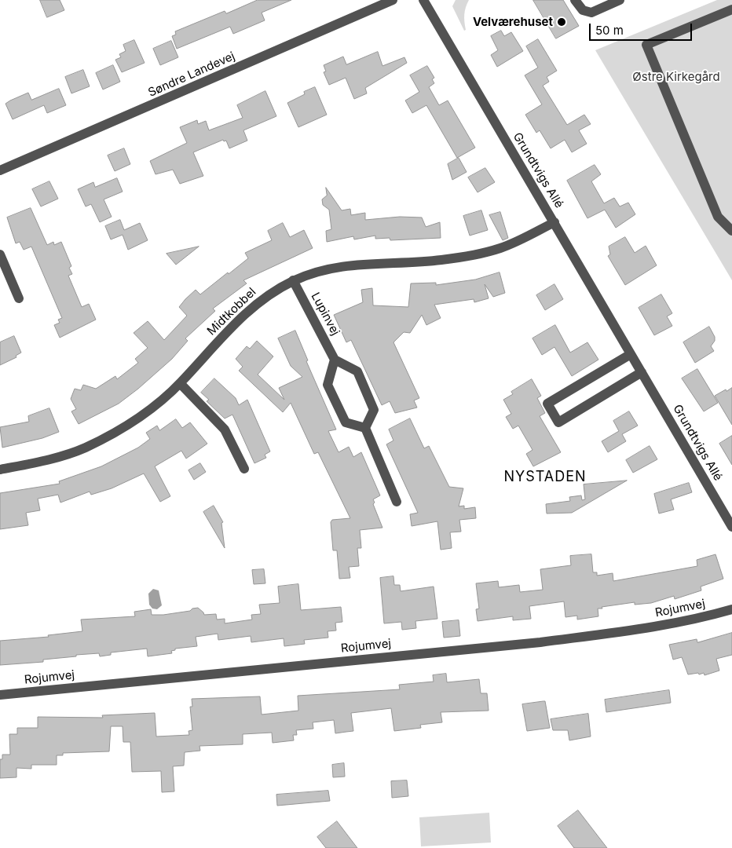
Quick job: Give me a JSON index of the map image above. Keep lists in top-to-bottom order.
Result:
{
  "streets": {
    "street": [
      "Søndre Landevej",
      "Grundtvigs Allé",
      "Midtkobbel",
      "Lupinvej",
      "Rojumvej"
    ]
  },
  "crossings": [
    ["Grundtvigs Allé", "Midtkobbel"],
    ["Midtkobbel", "Lupinvej"]
  ],
  "districts": ["NYSTADEN"],
  "parks": ["Østre Kirkegård"],
  "places": ["Velværehuset"],
  "scale_bar": "50 m"
}
